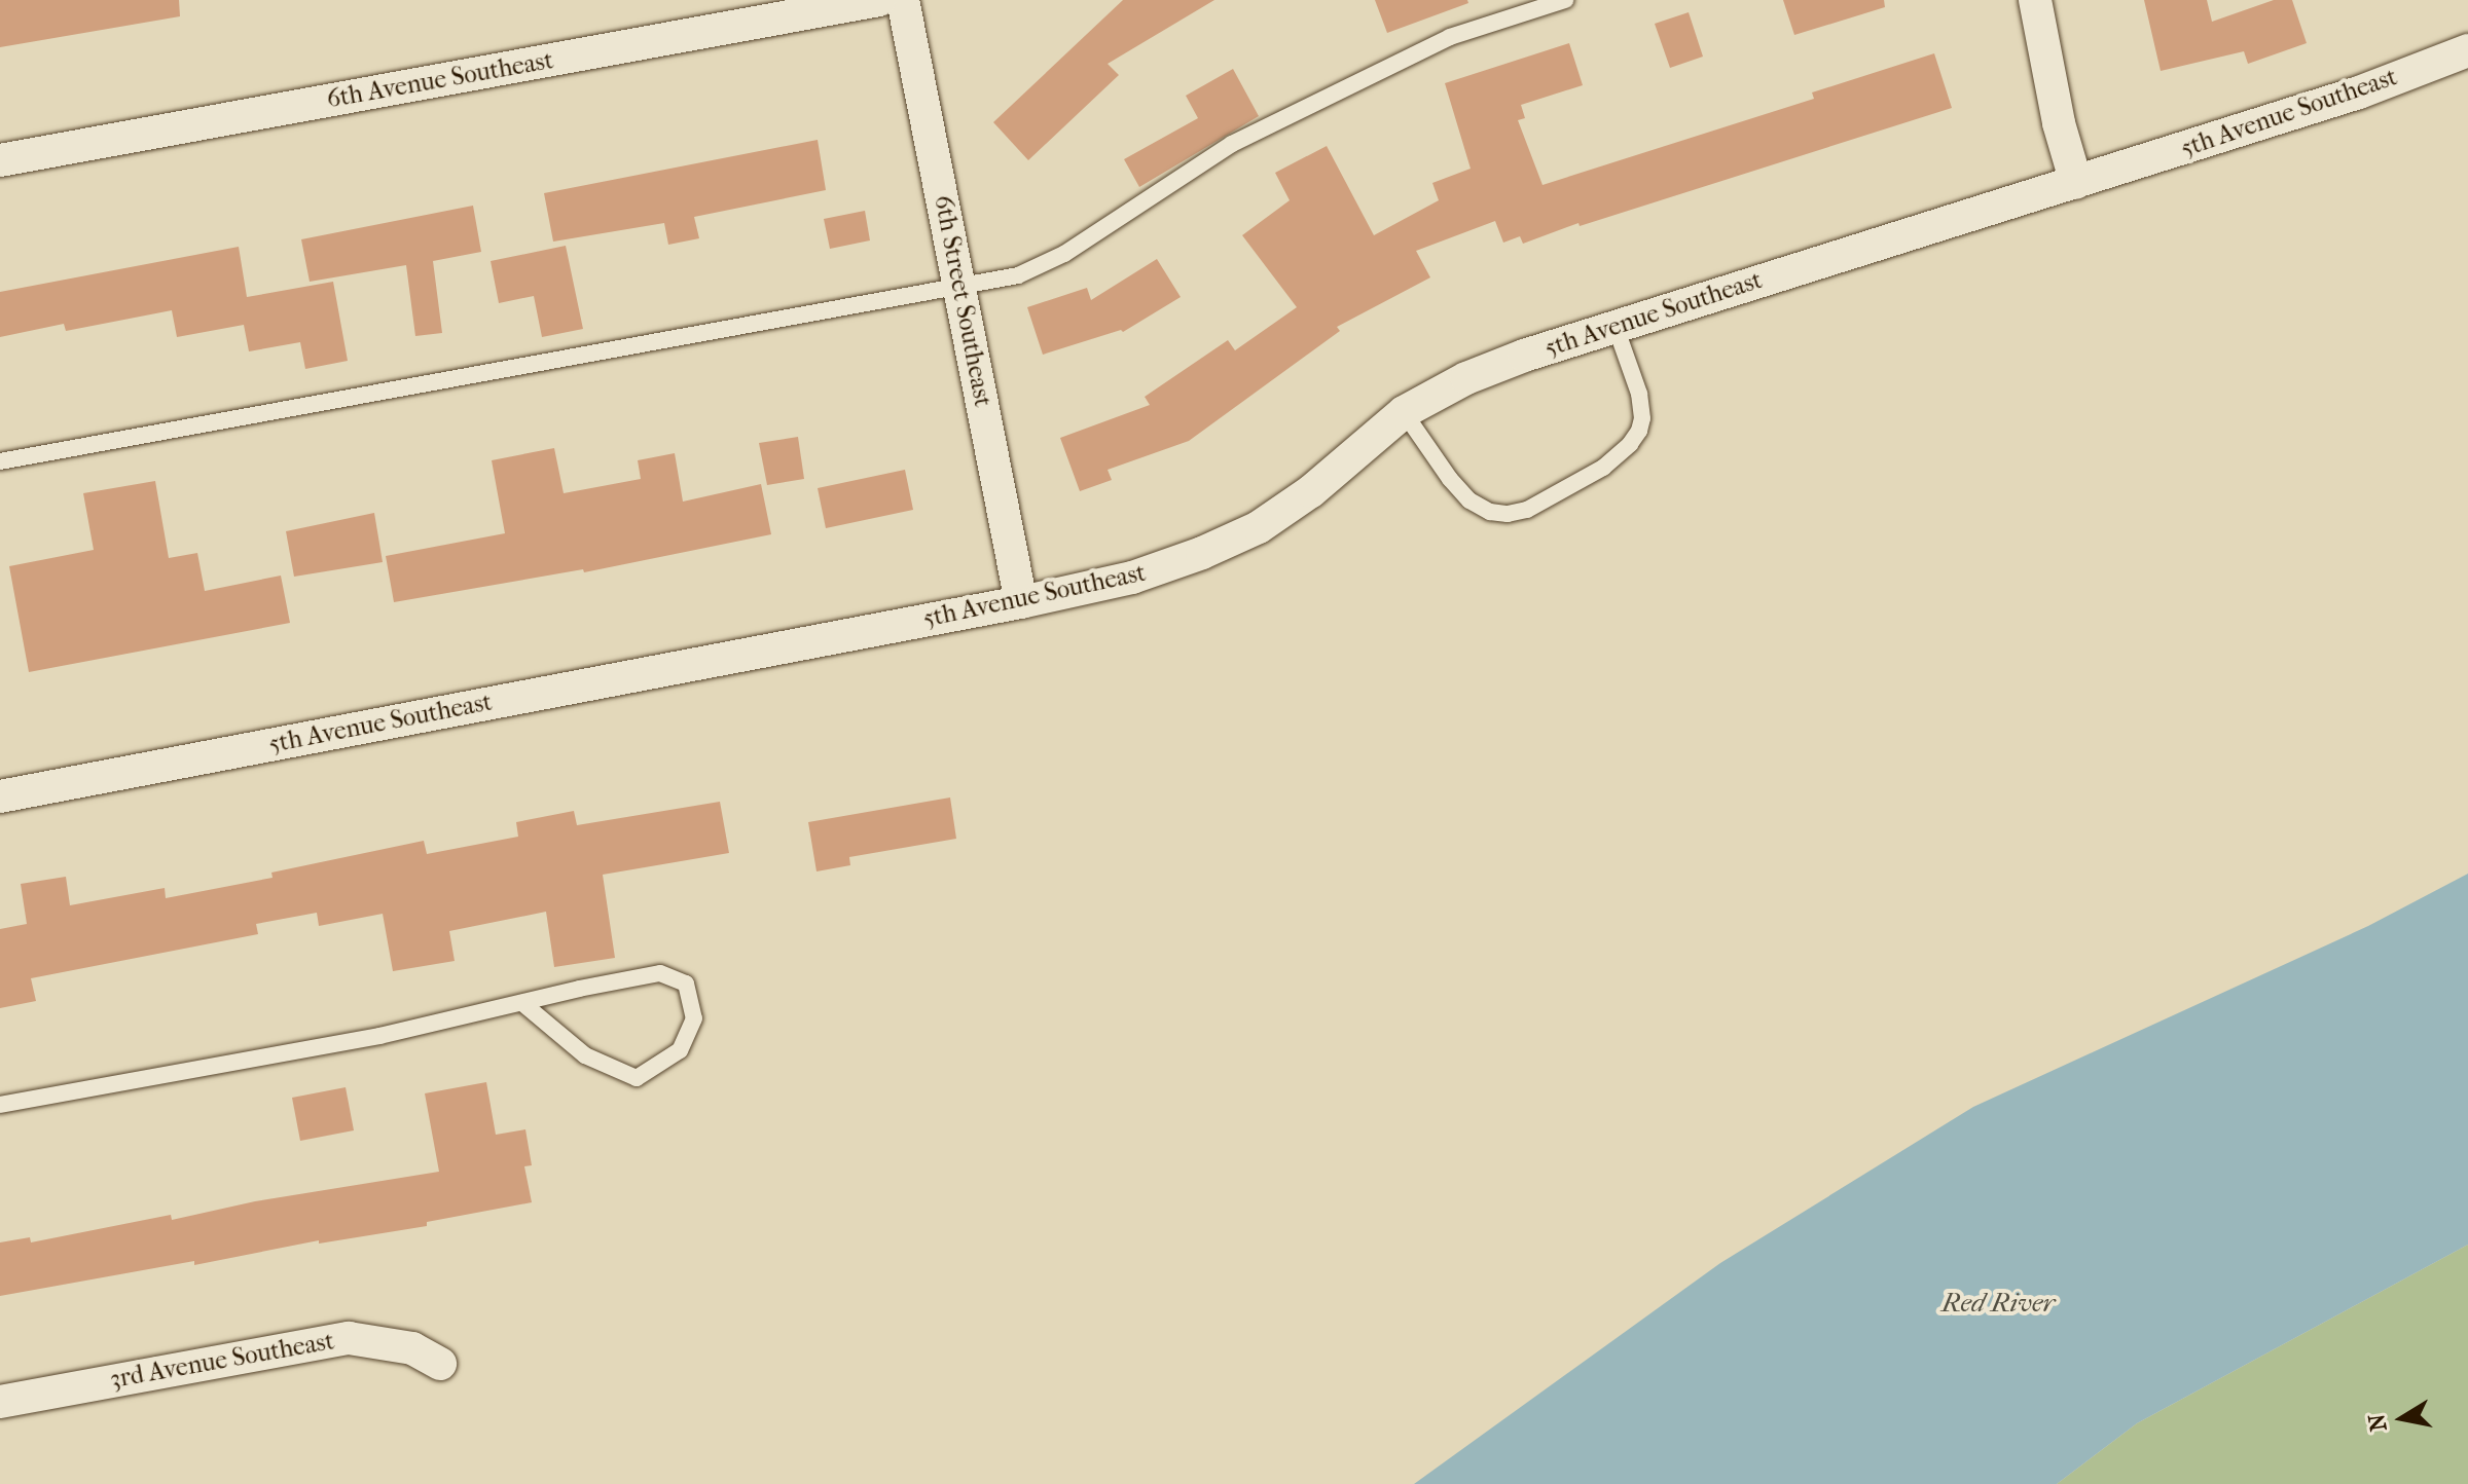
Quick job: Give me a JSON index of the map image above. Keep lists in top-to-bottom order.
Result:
{
  "streets": {
    "street": [
      "6th Avenue Southeast",
      "5th Avenue Southeast",
      "6th Street Southeast",
      "3rd Avenue Southeast"
    ]
  },
  "crossings": [
    ["5th Avenue Southeast", "6th Street Southeast"]
  ],
  "water": ["Red River"],
  "north": "left"
}
